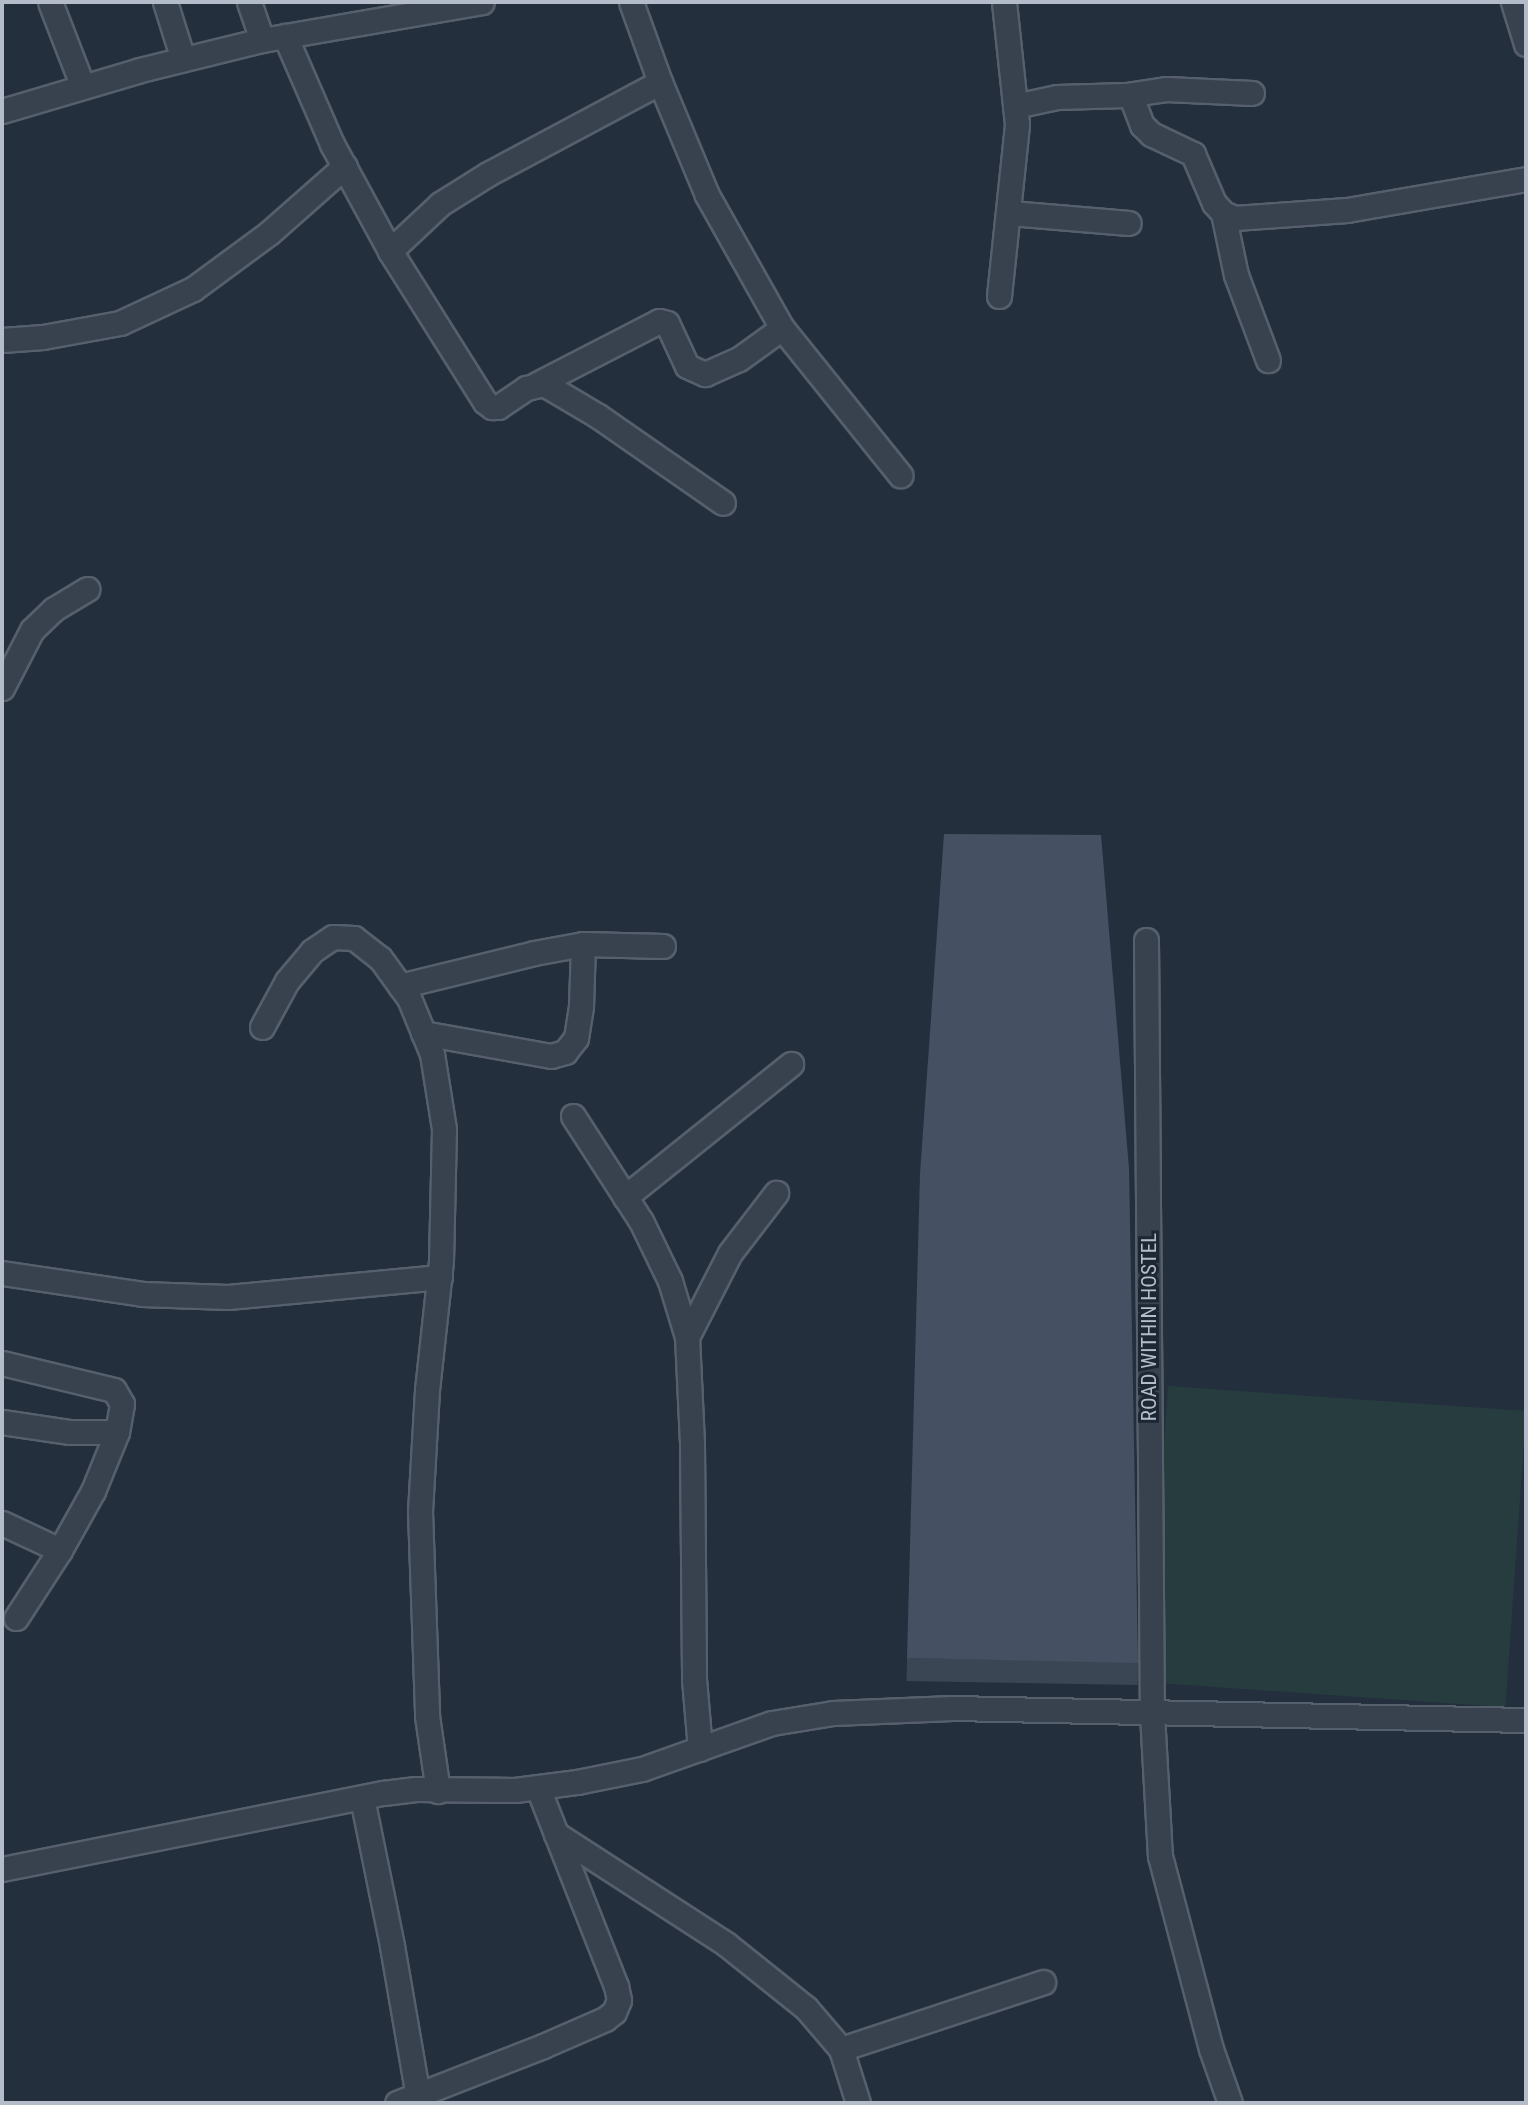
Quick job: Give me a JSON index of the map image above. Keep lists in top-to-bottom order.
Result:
{
  "streets": {
    "street": ["ROAD WITHIN HOSTEL"]
  }
}
